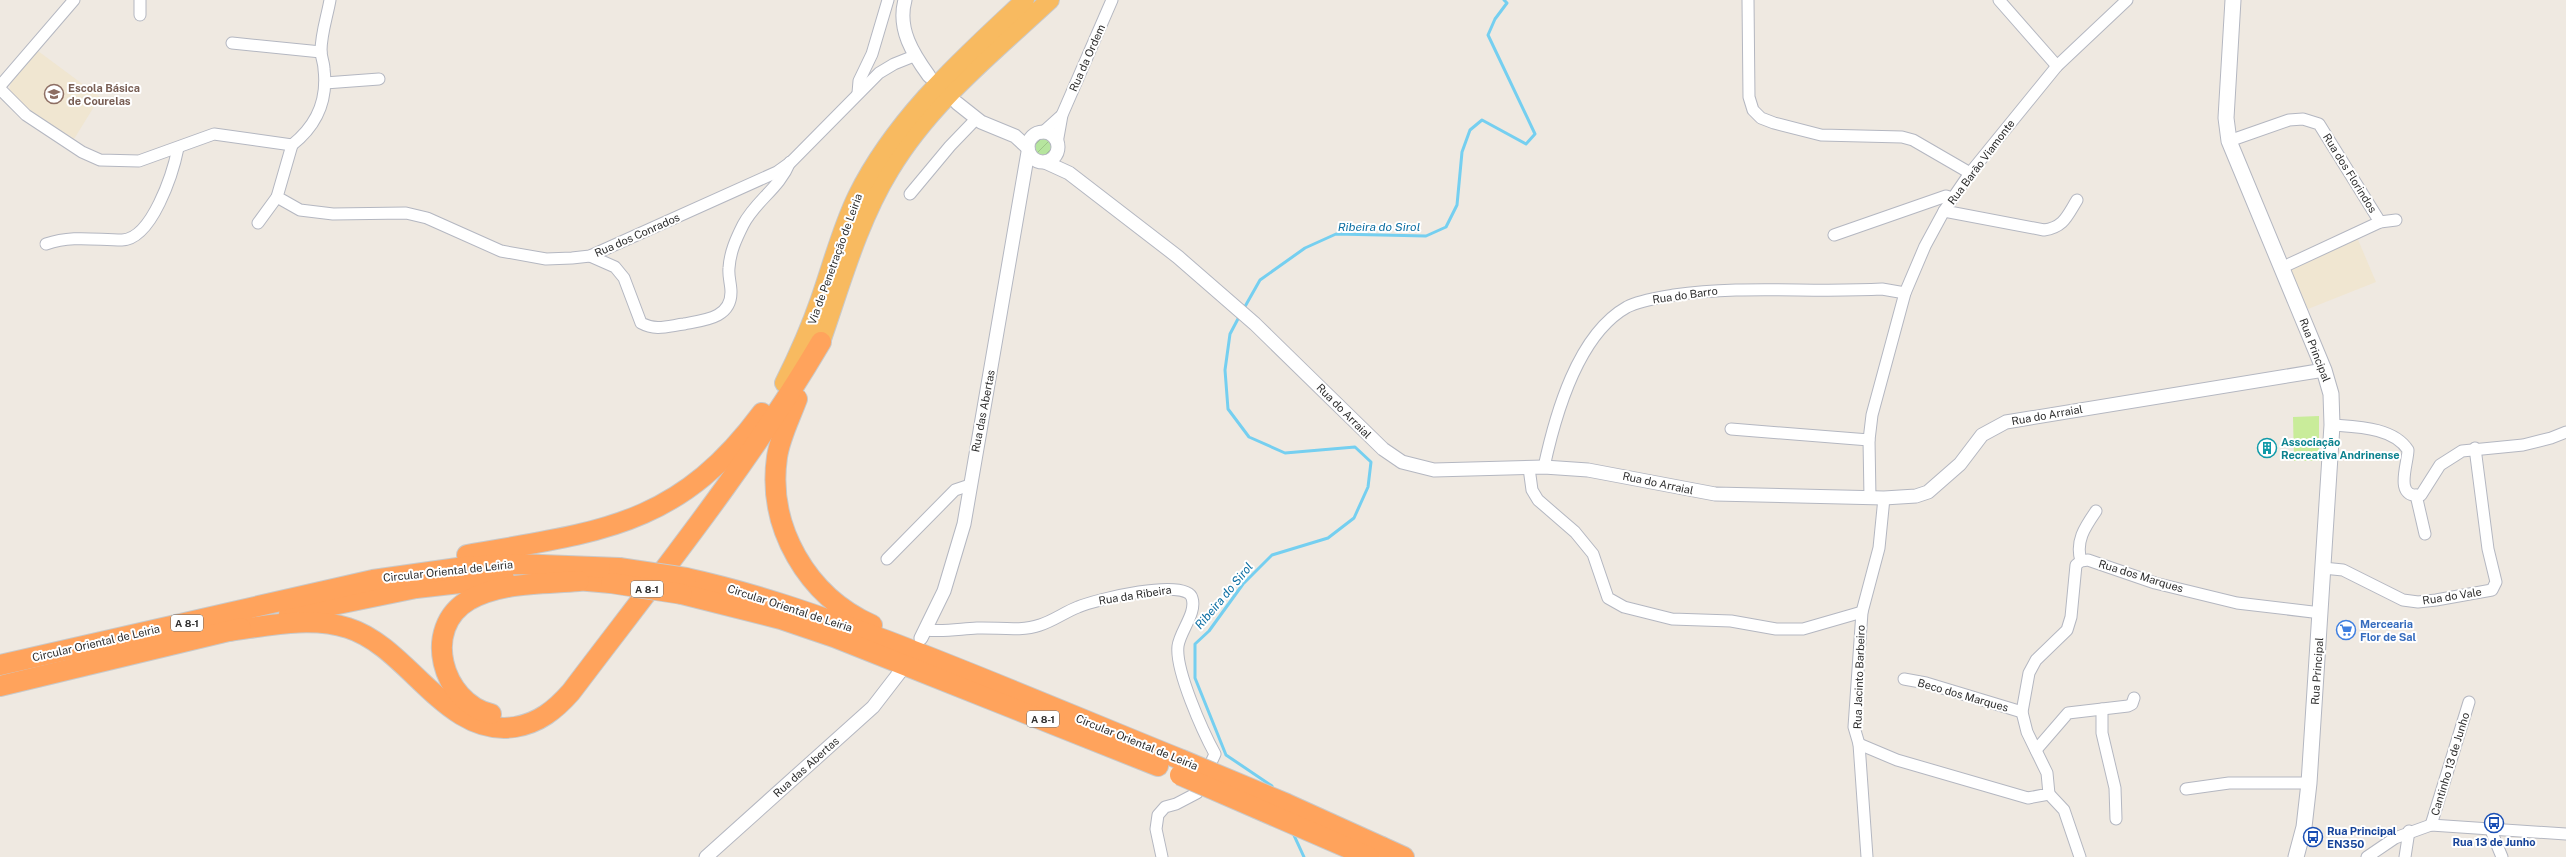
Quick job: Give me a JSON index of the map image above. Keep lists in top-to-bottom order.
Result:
{
  "streets": {
    "highway": ["Via de Penetração de Leiria", "Circular Oriental de Leiria", "A 8-1"],
    "main road": ["Rua Principal"],
    "street": [
      "Rua da Ordem",
      "Rua Barão Viamonte",
      "Rua dos Florindos",
      "Rua dos Conrados",
      "Rua do Barro",
      "Rua das Abertas",
      "Rua do Arraial",
      "Rua dos Marques",
      "Rua da Ribeira",
      "Rua do Vale",
      "Rua Jacinto Barbeiro",
      "Beco dos Marques",
      "Cantinho 13 de Junho"
    ]
  },
  "crossings": [
    ["Rua da Ordem", "Rua das Abertas"],
    ["Rua da Ordem", "Rua do Arraial"],
    ["Rua Barão Viamonte", "Rua do Barro"],
    ["Rua Barão Viamonte", "Rua do Arraial"],
    ["Rua dos Florindos", "Rua Principal"],
    ["Rua do Barro", "Rua do Arraial"],
    ["Rua Principal", "Rua do Arraial"],
    ["Rua Principal", "Rua dos Marques"],
    ["Rua Principal", "Rua do Vale"],
    ["Rua das Abertas", "Rua do Arraial"],
    ["Rua das Abertas", "Rua da Ribeira"],
    ["Rua do Arraial", "Rua Jacinto Barbeiro"]
  ],
  "water": ["Ribeira do Sirol"],
  "places": {
    "school or university": ["Escola Básica de Courelas"],
    "building": ["Associação Recreativa Andrinense"],
    "supermarket": ["Mercearia Flor de Sal"],
    "bus stop": ["Rua 13 de Junho", "Rua Principal EN350"]
  }
}
